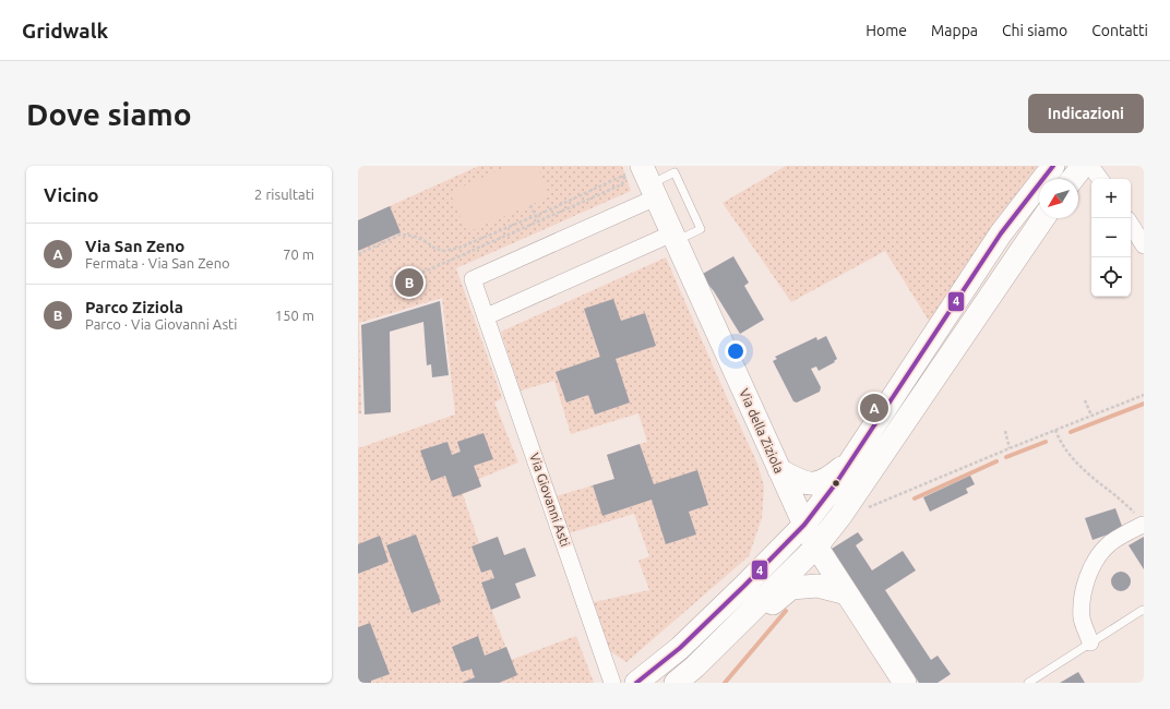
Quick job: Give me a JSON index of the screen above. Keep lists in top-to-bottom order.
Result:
{
  "streets": {
    "street": ["Via della Ziziola", "Via Giovanni Asti"]
  },
  "crossings": [
    ["Via della Ziziola", "Via Giovanni Asti"]
  ],
  "lines": ["transit line 4"],
  "north": "bottom left",
  "page": {
    "header": "Gridwalk",
    "nav": [
      "Home",
      "Mappa",
      "Chi siamo",
      "Contatti"
    ],
    "buttons": "Indicazioni",
    "title": "Dove siamo",
    "heading": ["Vicino", "2 risultati"],
    "map_buttons": ["+", "−"],
    "list": [
      {
        "mark": "A",
        "name": "Via San Zeno",
        "note": "Fermata · Via San Zeno",
        "value": "70 m"
      },
      {
        "mark": "B",
        "name": "Parco Ziziola",
        "note": "Parco · Via Giovanni Asti",
        "value": "150 m"
      }
    ],
    "pins": ["B", "A"]
  }
}
